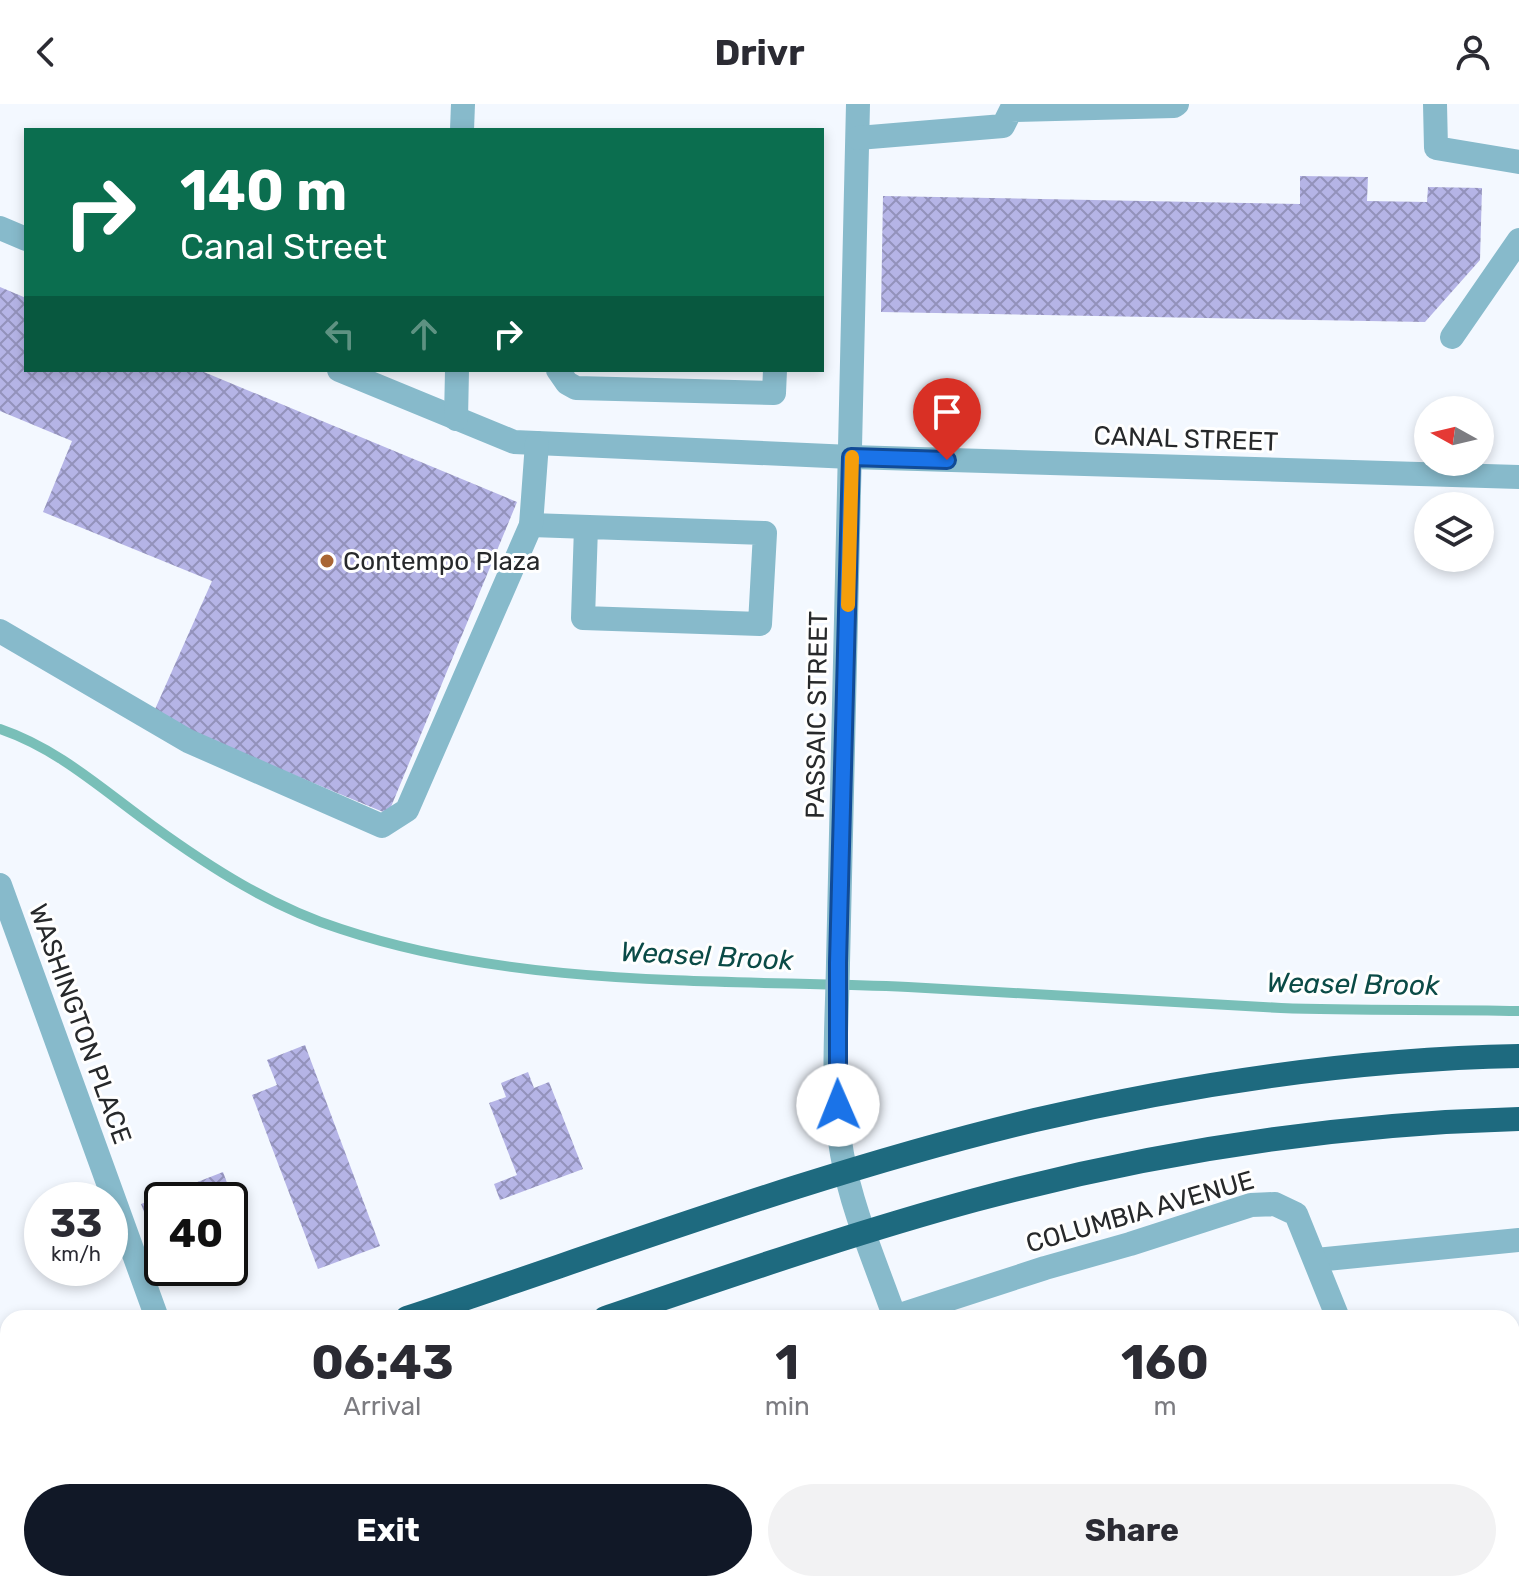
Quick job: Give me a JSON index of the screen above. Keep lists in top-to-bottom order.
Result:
{
  "streets": {
    "street": [
      "CANAL STREET",
      "PASSAIC STREET",
      "WASHINGTON PLACE",
      "COLUMBIA AVENUE"
    ]
  },
  "crossings": [
    ["CANAL STREET", "PASSAIC STREET"]
  ],
  "water": ["Weasel Brook"],
  "places": ["Contempo Plaza"],
  "north": "left",
  "page": {
    "header": "Drivr",
    "turn": ["140 m", "Canal Street"],
    "speed": "33 km/h",
    "limit": "40",
    "eta": [
      "06:43",
      "Arrival",
      "1",
      "min",
      "160",
      "m"
    ],
    "buttons": ["Exit", "Share"]
  }
}
